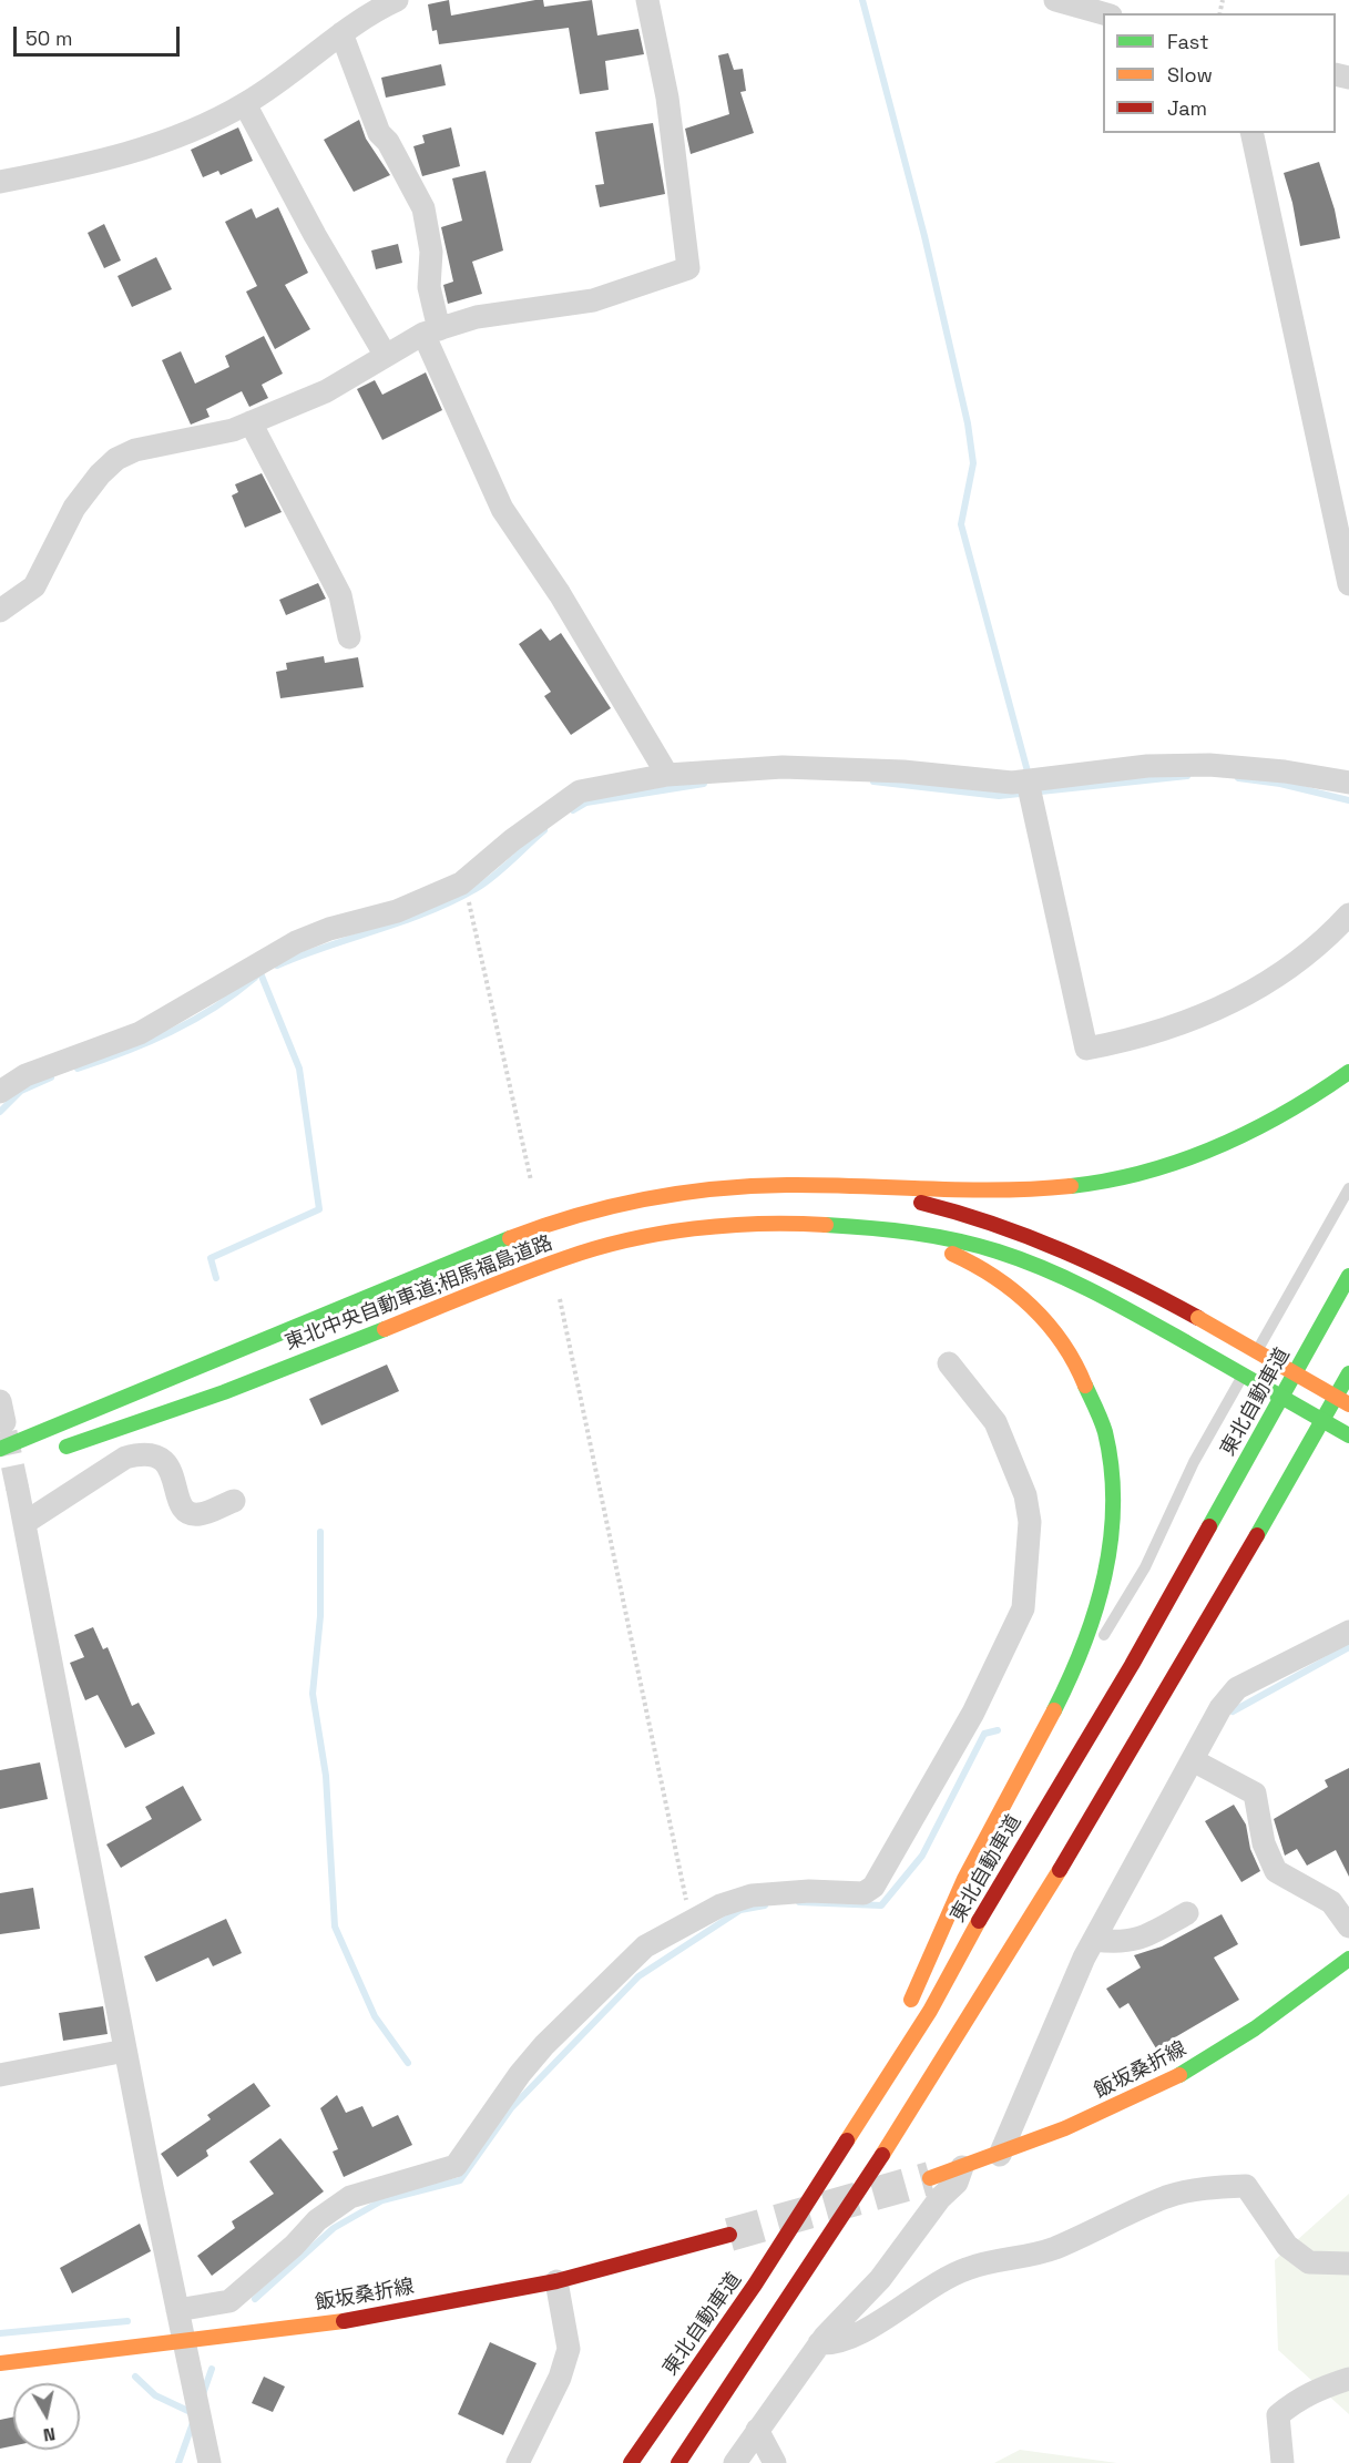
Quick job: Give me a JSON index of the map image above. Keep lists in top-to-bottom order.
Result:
{
  "streets": {
    "main road": ["東北中央自動車道;相馬福島道路", "東北自動車道", "飯坂桑折線"]
  },
  "legend": ["Fast", "Slow", "Jam"],
  "scale_bar": "50 m",
  "north": "bottom"
}
